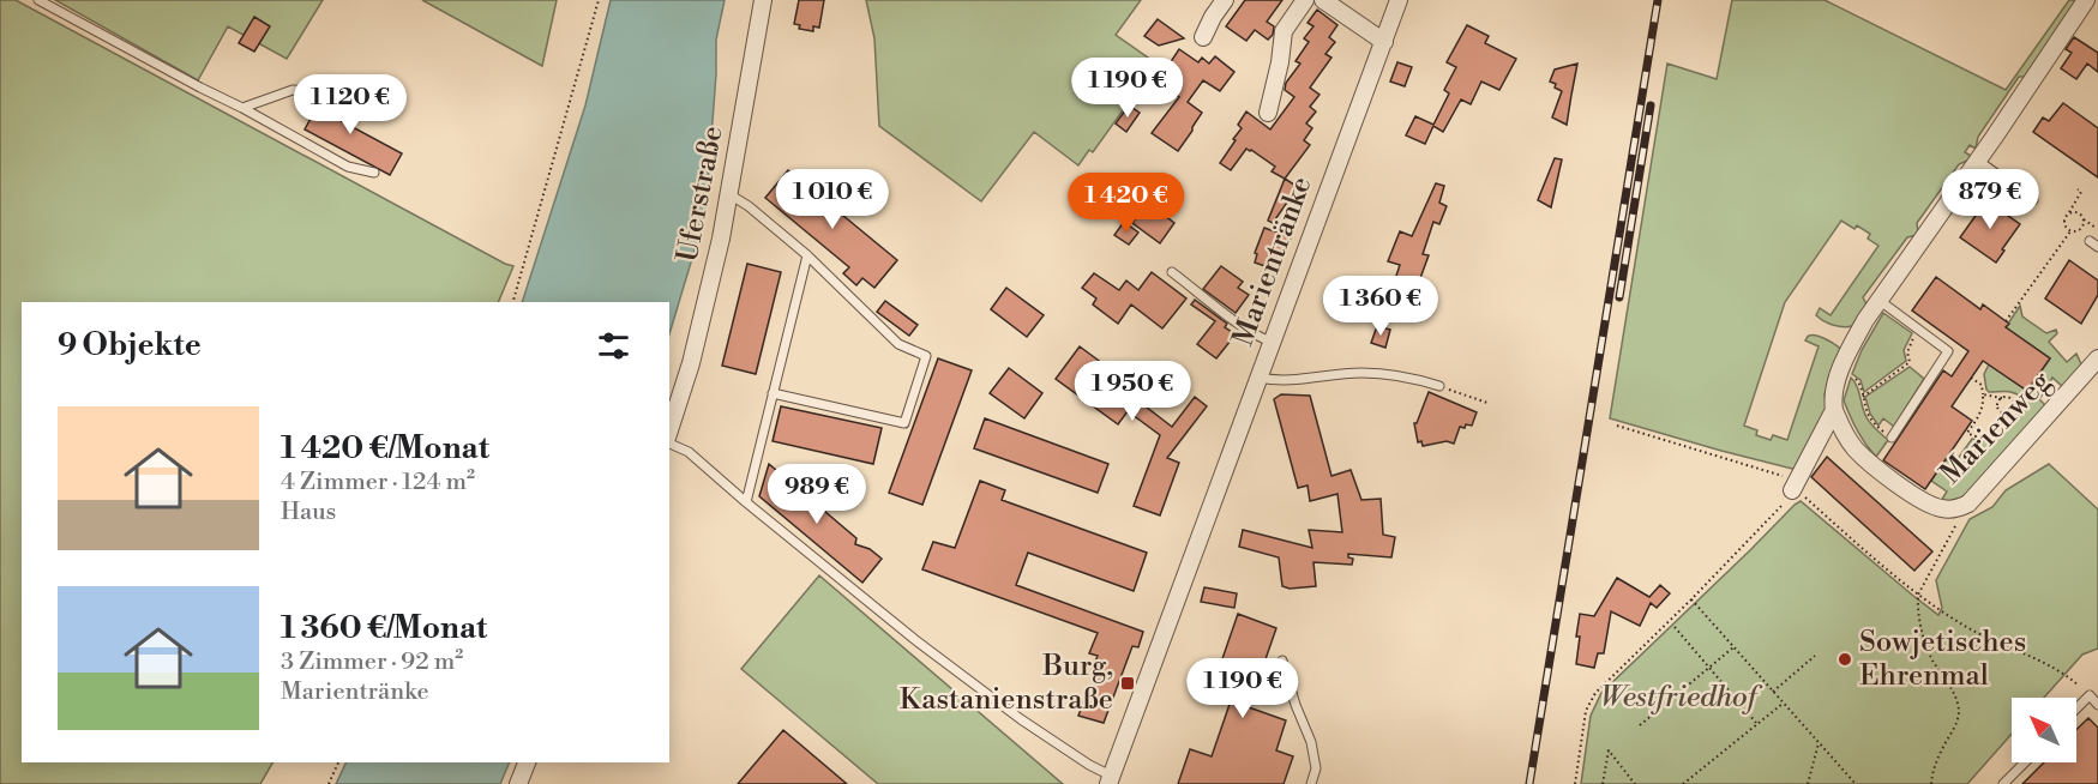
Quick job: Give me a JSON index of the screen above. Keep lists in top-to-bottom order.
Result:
{
  "streets": {
    "street": ["Uferstraße", "Marientränke", "Marienweg"]
  },
  "parks": ["Westfriedhof"],
  "places": {
    "other": ["Sowjetisches Ehrenmal"],
    "transit": ["Burg, Kastanienstraße"]
  },
  "north": "top left",
  "page": {
    "price": [
      "1 190 €",
      "1 120 €",
      "1 010 €",
      "879 €",
      "1 420 €",
      "1 360 €",
      "1 950 €",
      "989 €",
      "1 190 €"
    ],
    "heading": "9 Objekte",
    "list": [
      {
        "name": "1 420 €/Monat",
        "note": "4 Zimmer · 124 m² · Haus"
      },
      {
        "name": "1 360 €/Monat",
        "note": "3 Zimmer · 92 m² · Marientränke"
      }
    ]
  }
}
